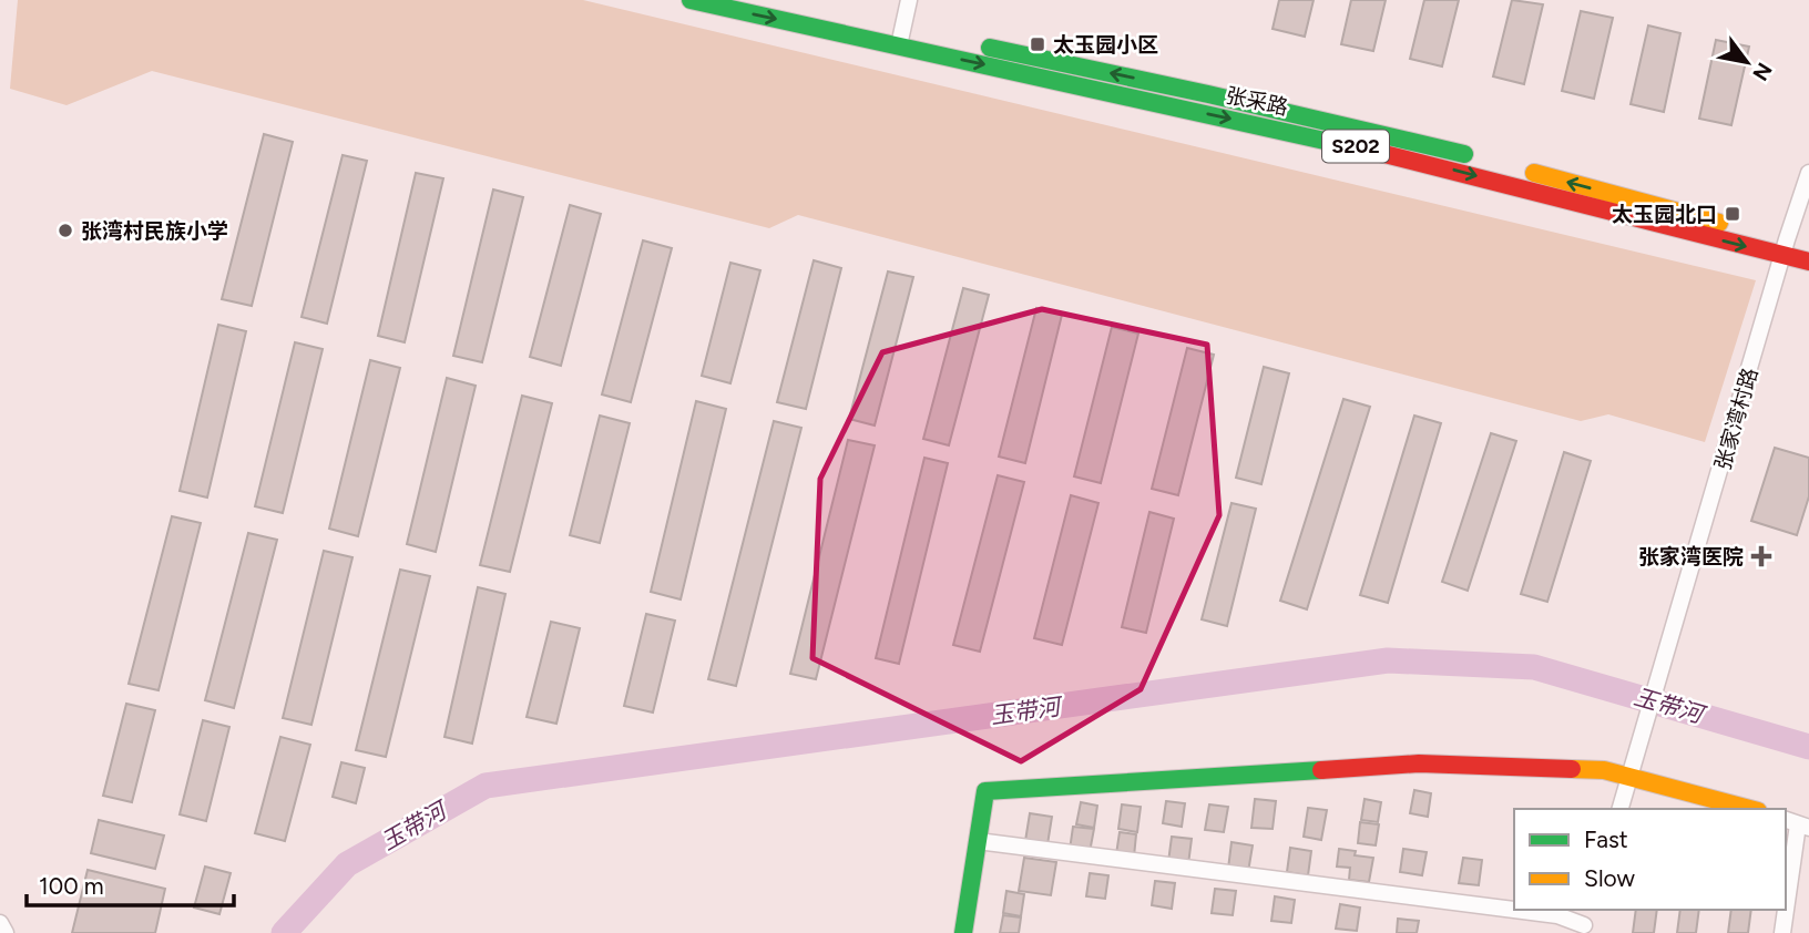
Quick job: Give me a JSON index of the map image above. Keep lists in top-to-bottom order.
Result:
{
  "streets": {
    "main road": ["张采路", "S202"],
    "street": ["张家湾村路"]
  },
  "crossings": [
    ["张采路", "张家湾村路"]
  ],
  "water": ["玉带河"],
  "places": {
    "transit": ["太玉园小区", "太玉园北口"],
    "other": ["张湾村民族小学"],
    "health": ["张家湾医院"]
  },
  "legend": ["Fast", "Slow"],
  "scale_bar": "100 m",
  "north": "bottom right"
}
